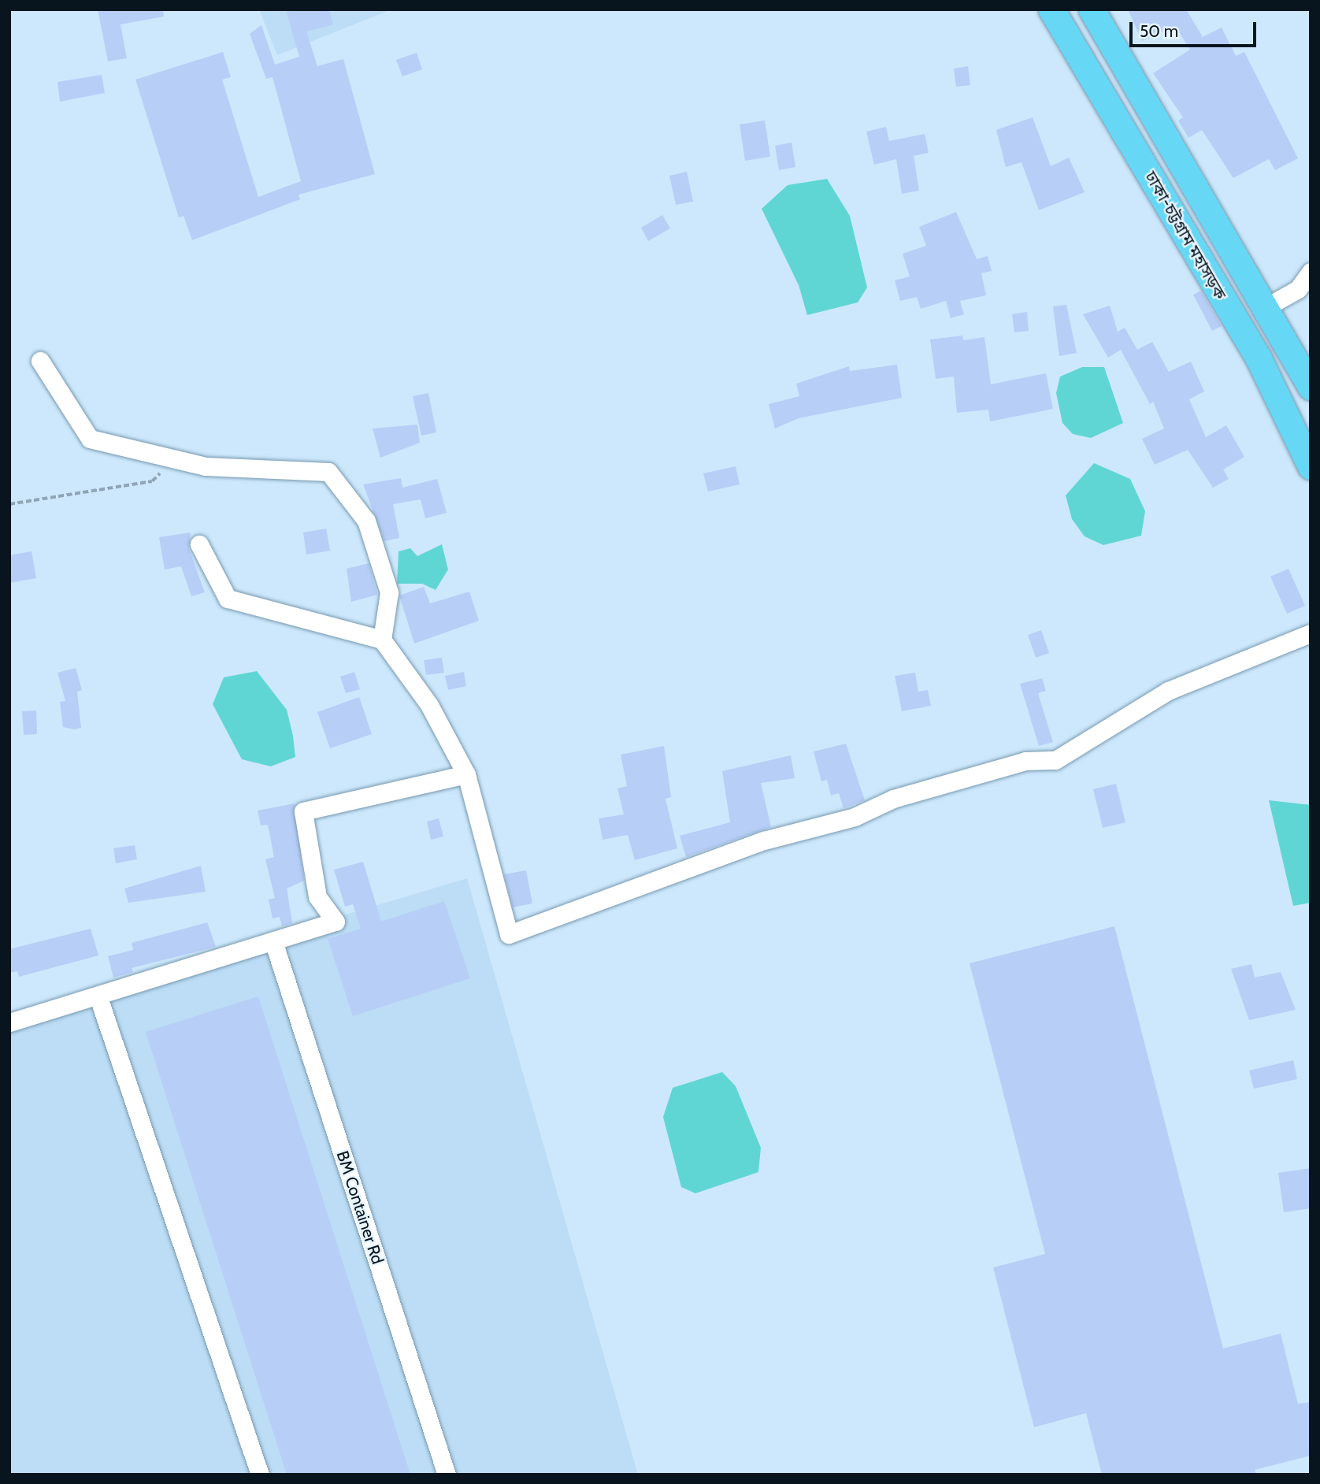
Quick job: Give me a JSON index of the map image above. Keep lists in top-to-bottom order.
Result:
{
  "streets": {
    "highway": ["ঢাকা-চট্টগ্রাম মহাসড়ক"],
    "street": ["BM Container Rd"]
  },
  "scale_bar": "50 m"
}
